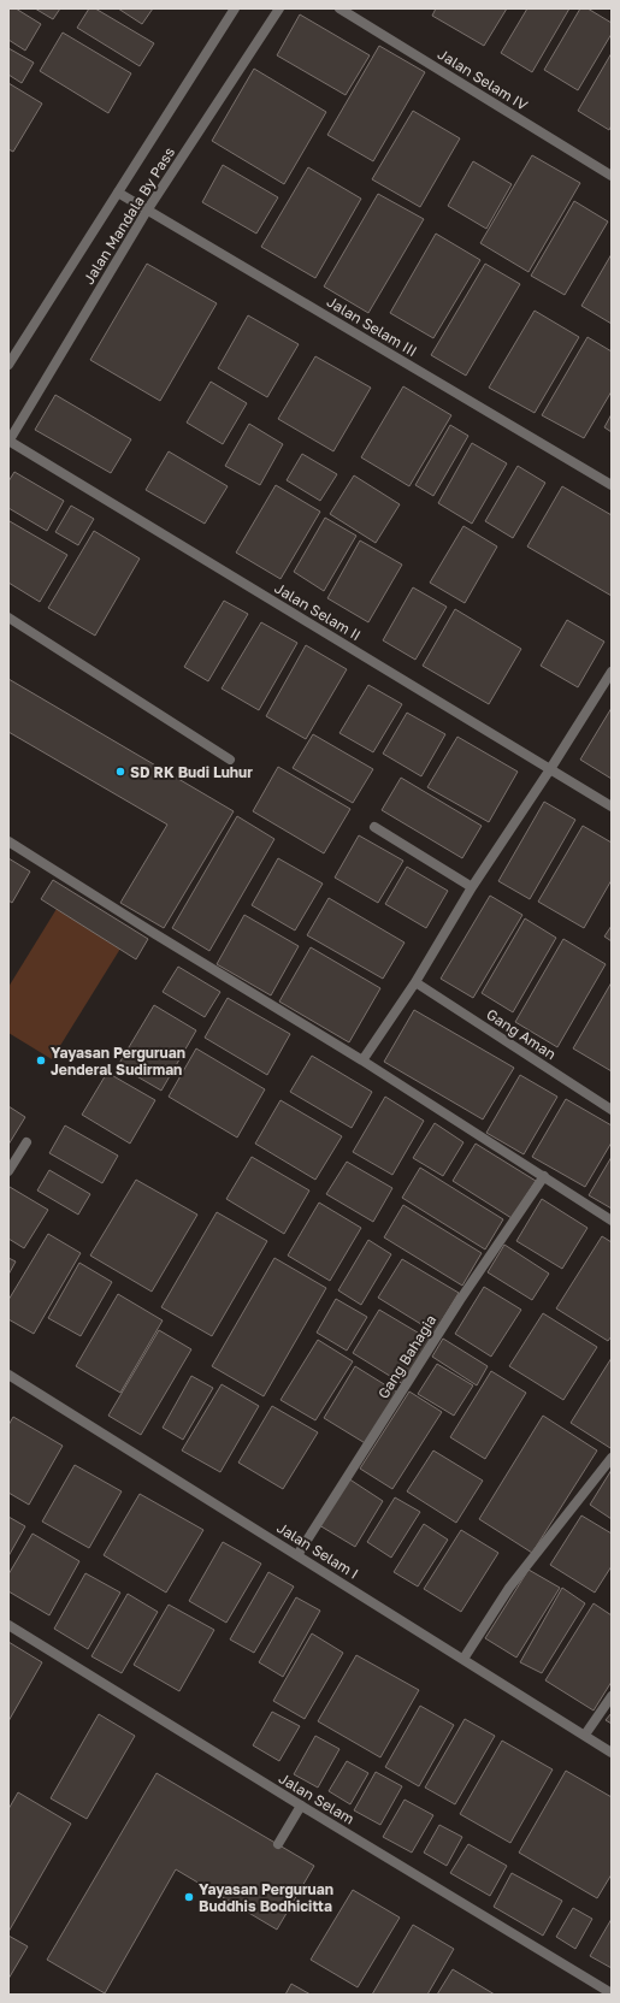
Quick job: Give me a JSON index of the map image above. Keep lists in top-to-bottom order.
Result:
{
  "streets": {
    "street": [
      "Jalan Selam IV",
      "Jalan Mandala By Pass",
      "Jalan Selam III",
      "Jalan Selam II",
      "Gang Aman",
      "Gang Bahagia",
      "Jalan Selam I",
      "Jalan Selam"
    ]
  },
  "crossings": [
    ["Jalan Mandala By Pass", "Jalan Selam III"],
    ["Jalan Mandala By Pass", "Jalan Selam II"],
    ["Gang Bahagia", "Jalan Selam I"]
  ],
  "places": ["SD RK Budi Luhur", "Yayasan Perguruan Jenderal Sudirman", "Yayasan Perguruan Buddhis Bodhicitta"]
}
